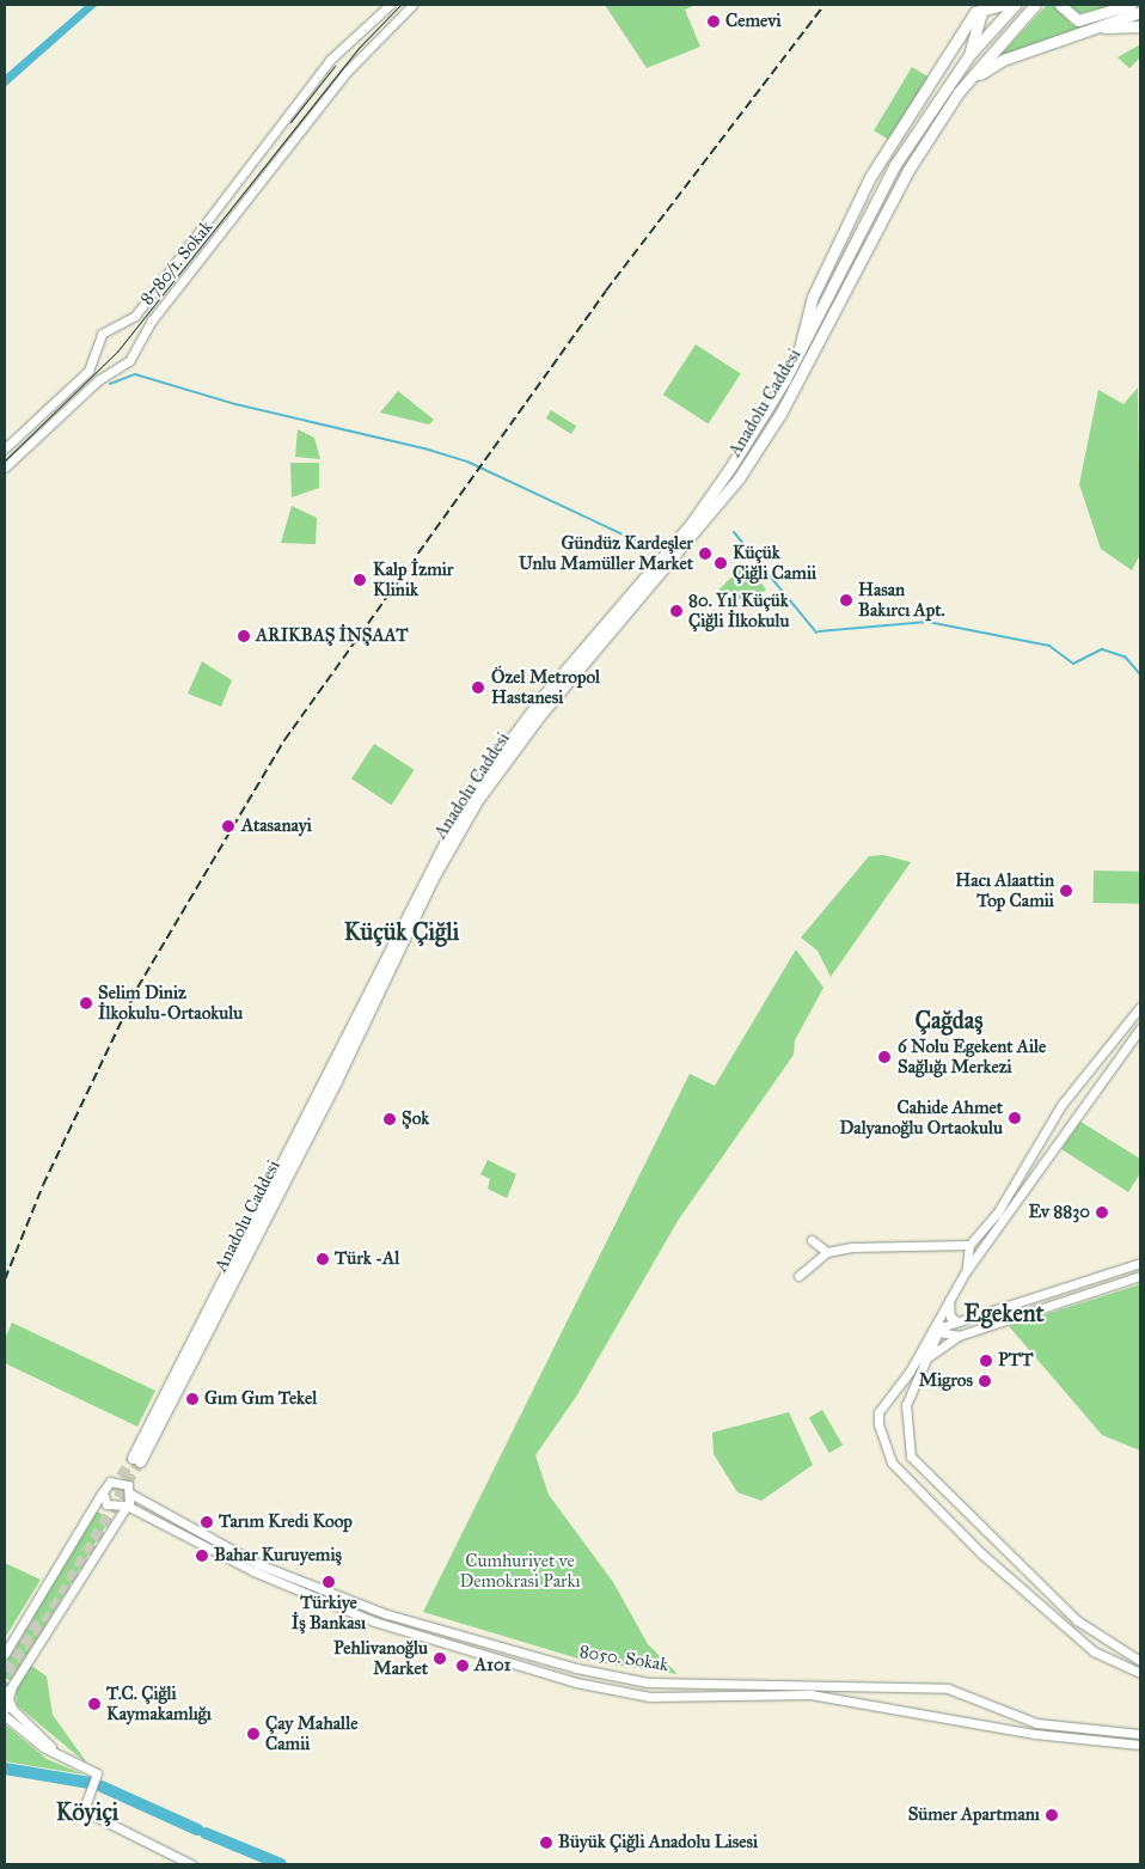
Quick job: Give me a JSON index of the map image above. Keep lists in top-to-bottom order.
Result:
{
  "streets": {
    "highway": ["Anadolu Caddesi"],
    "street": ["8780/1. Sokak", "8050. Sokak"]
  },
  "districts": [
    "Küçük Çiğli",
    "Çağdaş",
    "Egekent",
    "Köyiçi"
  ],
  "parks": ["Cumhuriyet ve Demokrasi Parkı"],
  "places": [
    "Cemevi",
    "Gündüz Kardeşler Unlu Mamüller Market",
    "Küçük Çiğli Camii",
    "Kalp İzmir Klinik",
    "Hasan Bakırcı Apt.",
    "80. Yıl Küçük Çiğli İlkokulu",
    "ARIKBAŞ İNŞAAT",
    "Özel Metropol Hastanesi",
    "Atasanayi",
    "Hacı Alaattin Top Camii",
    "Selim Diniz İlkokulu-Ortaokulu",
    "6 Nolu Egekent Aile Sağlığı Merkezi",
    "Cahide Ahmet Dalyanoğlu Ortaokulu",
    "Şok",
    "Ev 8830",
    "Türk -Al",
    "PTT",
    "Migros",
    "Gım Gım Tekel",
    "Tarım Kredi Koop",
    "Bahar Kuruyemiş",
    "Türkiye İş Bankası",
    "Pehlivanoğlu Market",
    "A101",
    "T.C. Çiğli Kaymakamlığı",
    "Çay Mahalle Camii",
    "Sümer Apartmanı",
    "Büyük Çiğli Anadolu Lisesi"
  ]
}
